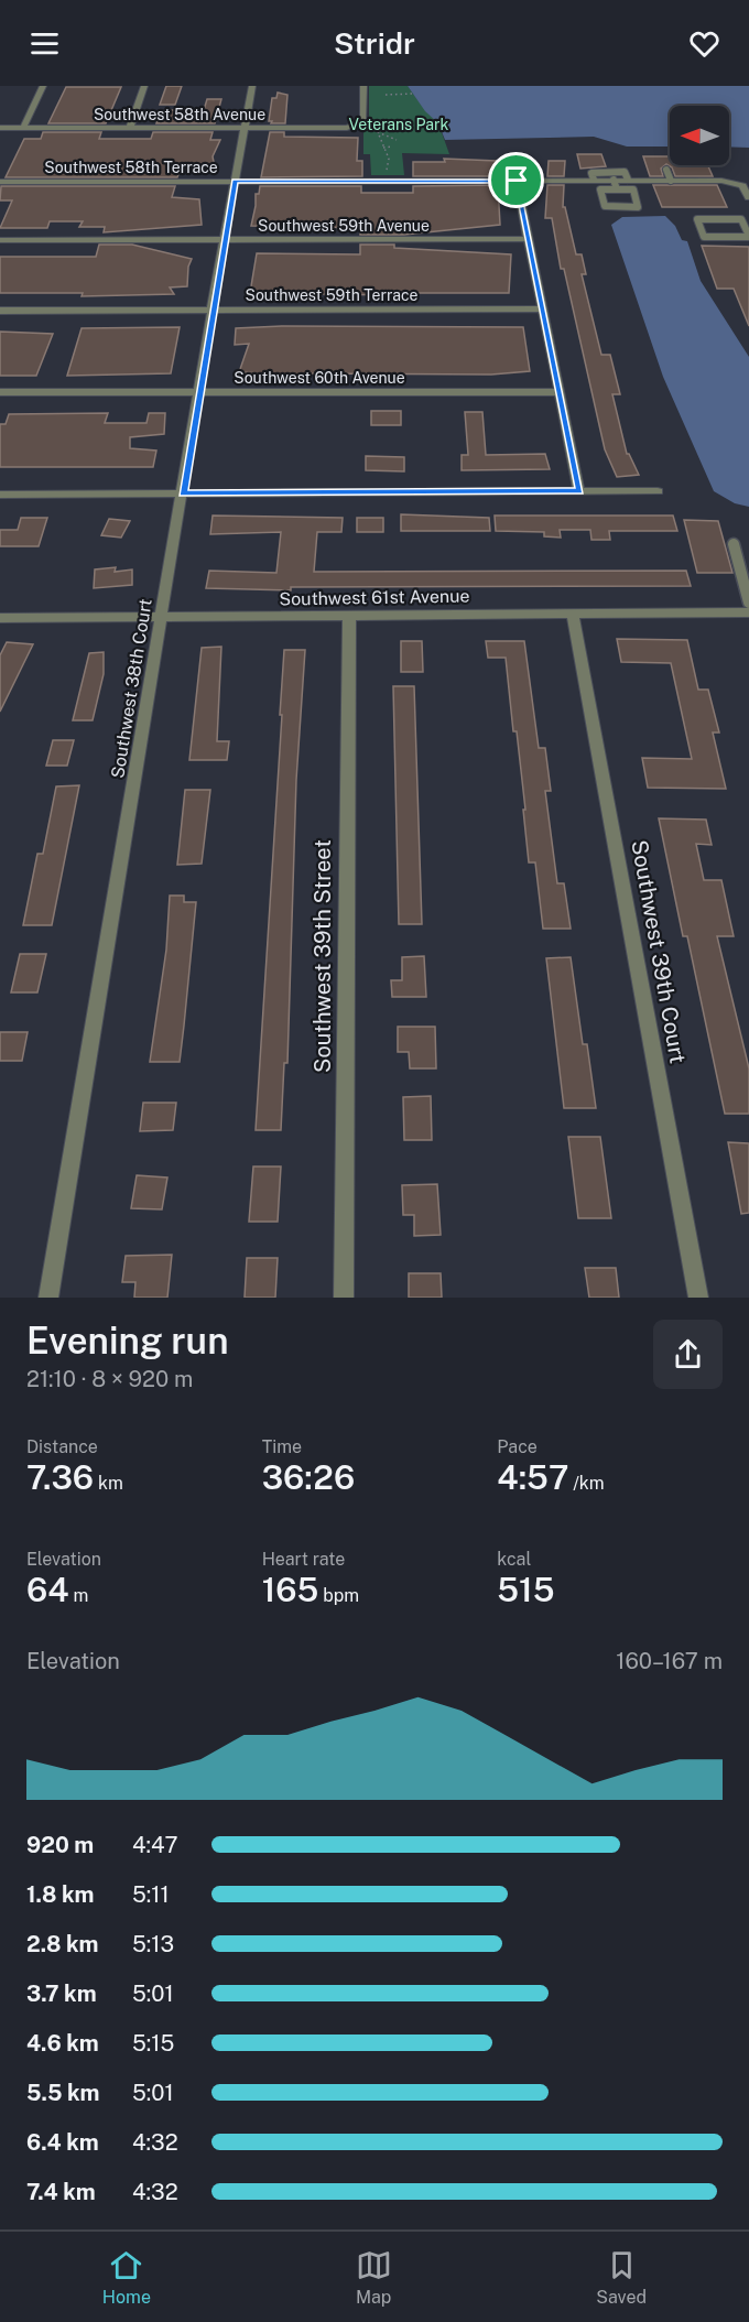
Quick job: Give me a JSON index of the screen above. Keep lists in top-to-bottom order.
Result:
{
  "streets": {
    "street": [
      "Southwest 58th Avenue",
      "Southwest 58th Terrace",
      "Southwest 59th Avenue",
      "Southwest 59th Terrace",
      "Southwest 60th Avenue",
      "Southwest 61st Avenue",
      "Southwest 38th Court",
      "Southwest 39th Court",
      "Southwest 39th Street"
    ]
  },
  "crossings": [
    ["Southwest 58th Avenue", "Southwest 38th Court"],
    ["Southwest 58th Terrace", "Southwest 38th Court"],
    ["Southwest 59th Avenue", "Southwest 38th Court"],
    ["Southwest 59th Terrace", "Southwest 38th Court"],
    ["Southwest 60th Avenue", "Southwest 38th Court"],
    ["Southwest 61st Avenue", "Southwest 38th Court"],
    ["Southwest 61st Avenue", "Southwest 39th Court"],
    ["Southwest 61st Avenue", "Southwest 39th Street"]
  ],
  "parks": ["Veterans Park"],
  "north": "left",
  "page": {
    "header": "Stridr",
    "heading": ["Evening run", "21:10 · 8 × 920 m"],
    "stats": [
      ["Distance", "7.36 km"],
      ["Time", "36:26"],
      ["Pace", "4:57 /km"],
      ["Elevation", "64 m"],
      ["Heart rate", "165 bpm"],
      ["kcal", "515"]
    ],
    "chart": ["Elevation", "160–167 m"],
    "list": [
      {
        "name": "920 m",
        "note": "4:47"
      },
      {
        "name": "1.8 km",
        "note": "5:11"
      },
      {
        "name": "2.8 km",
        "note": "5:13"
      },
      {
        "name": "3.7 km",
        "note": "5:01"
      },
      {
        "name": "4.6 km",
        "note": "5:15"
      },
      {
        "name": "5.5 km",
        "note": "5:01"
      },
      {
        "name": "6.4 km",
        "note": "4:32"
      },
      {
        "name": "7.4 km",
        "note": "4:32"
      }
    ],
    "tabs": ["Home", "Map", "Saved"]
  }
}
